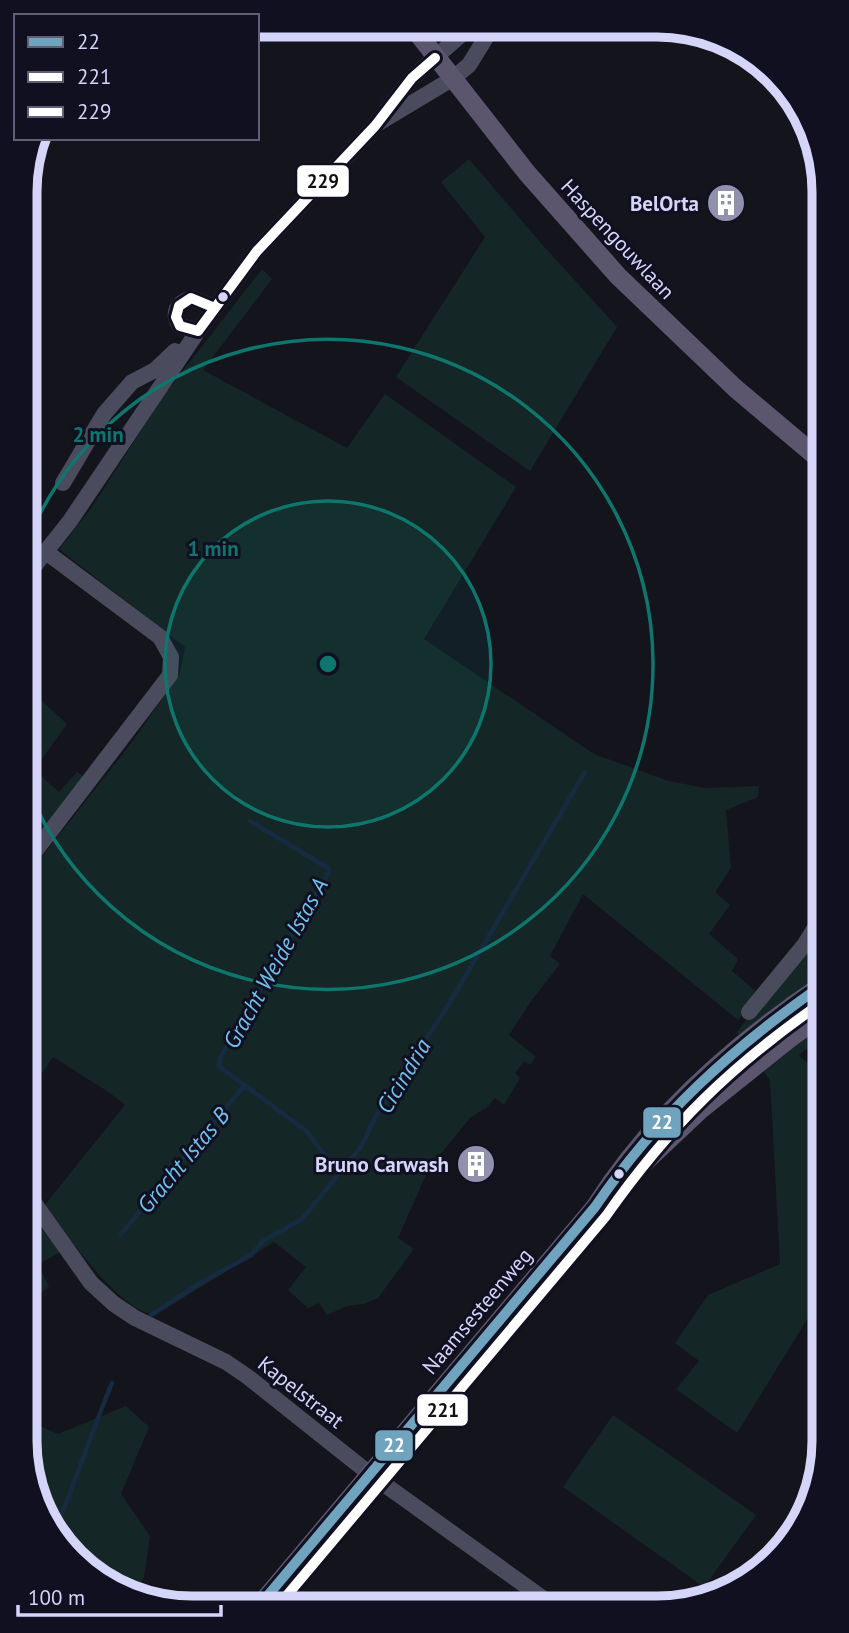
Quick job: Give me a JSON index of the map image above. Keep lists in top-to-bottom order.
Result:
{
  "streets": {
    "main road": ["Haspengouwlaan", "Naamsesteenweg"],
    "street": ["Kapelstraat"]
  },
  "crossings": [
    ["Naamsesteenweg", "Kapelstraat"]
  ],
  "water": ["Gracht Weide Istas A", "Cicindria", "Gracht Istas B"],
  "places": {
    "building": ["BelOrta", "Bruno Carwash"]
  },
  "lines": ["transit line 229", "transit line 22", "transit line 221"],
  "legend": ["22", "221", "229"],
  "scale_bar": "100 m",
  "rings": ["2 min", "1 min"]
}
